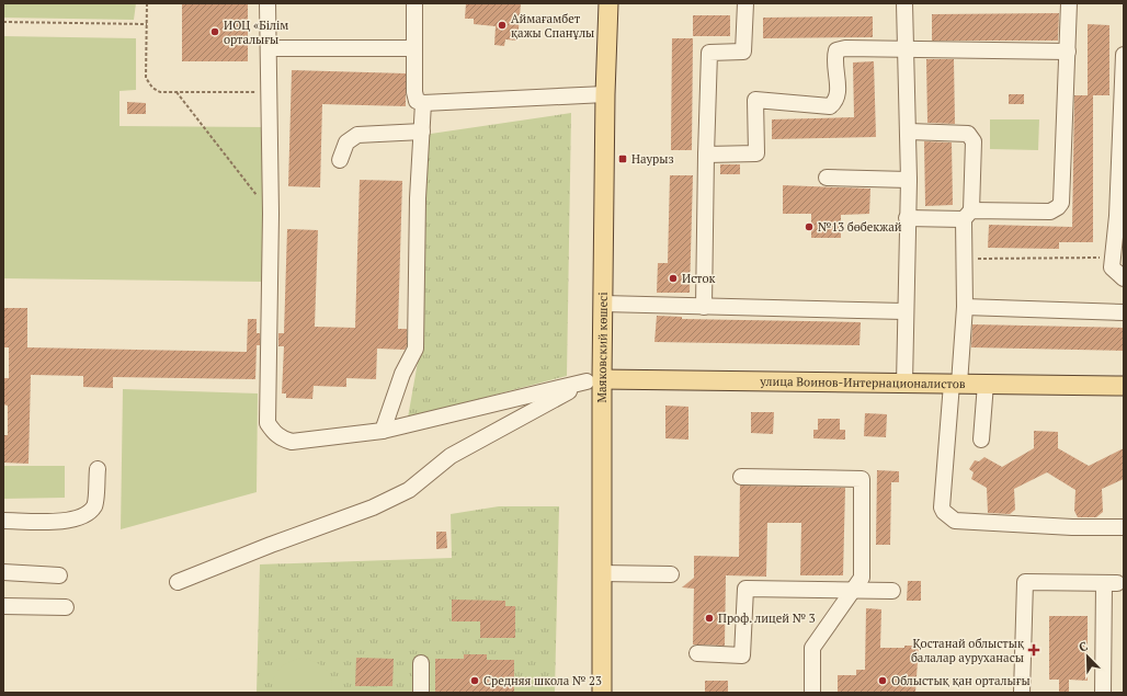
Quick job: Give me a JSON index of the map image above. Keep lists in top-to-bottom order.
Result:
{
  "streets": {
    "main road": ["Маяковский көшесі", "улица Воинов-Интернационалистов"]
  },
  "crossings": [
    ["Маяковский көшесі", "улица Воинов-Интернационалистов"]
  ],
  "places": {
    "other": [
      "Аймағамбет қажы Спанұлы",
      "ИОЦ «Білім орталығы",
      "№13 бөбекжай",
      "Исток",
      "Проф. лицей № 3",
      "Средняя школа № 23",
      "Облыстық қан орталығы"
    ],
    "transit": ["Наурыз"],
    "health": ["Қостанай облыстық балалар ауруханасы"]
  },
  "north": "top left"
}
